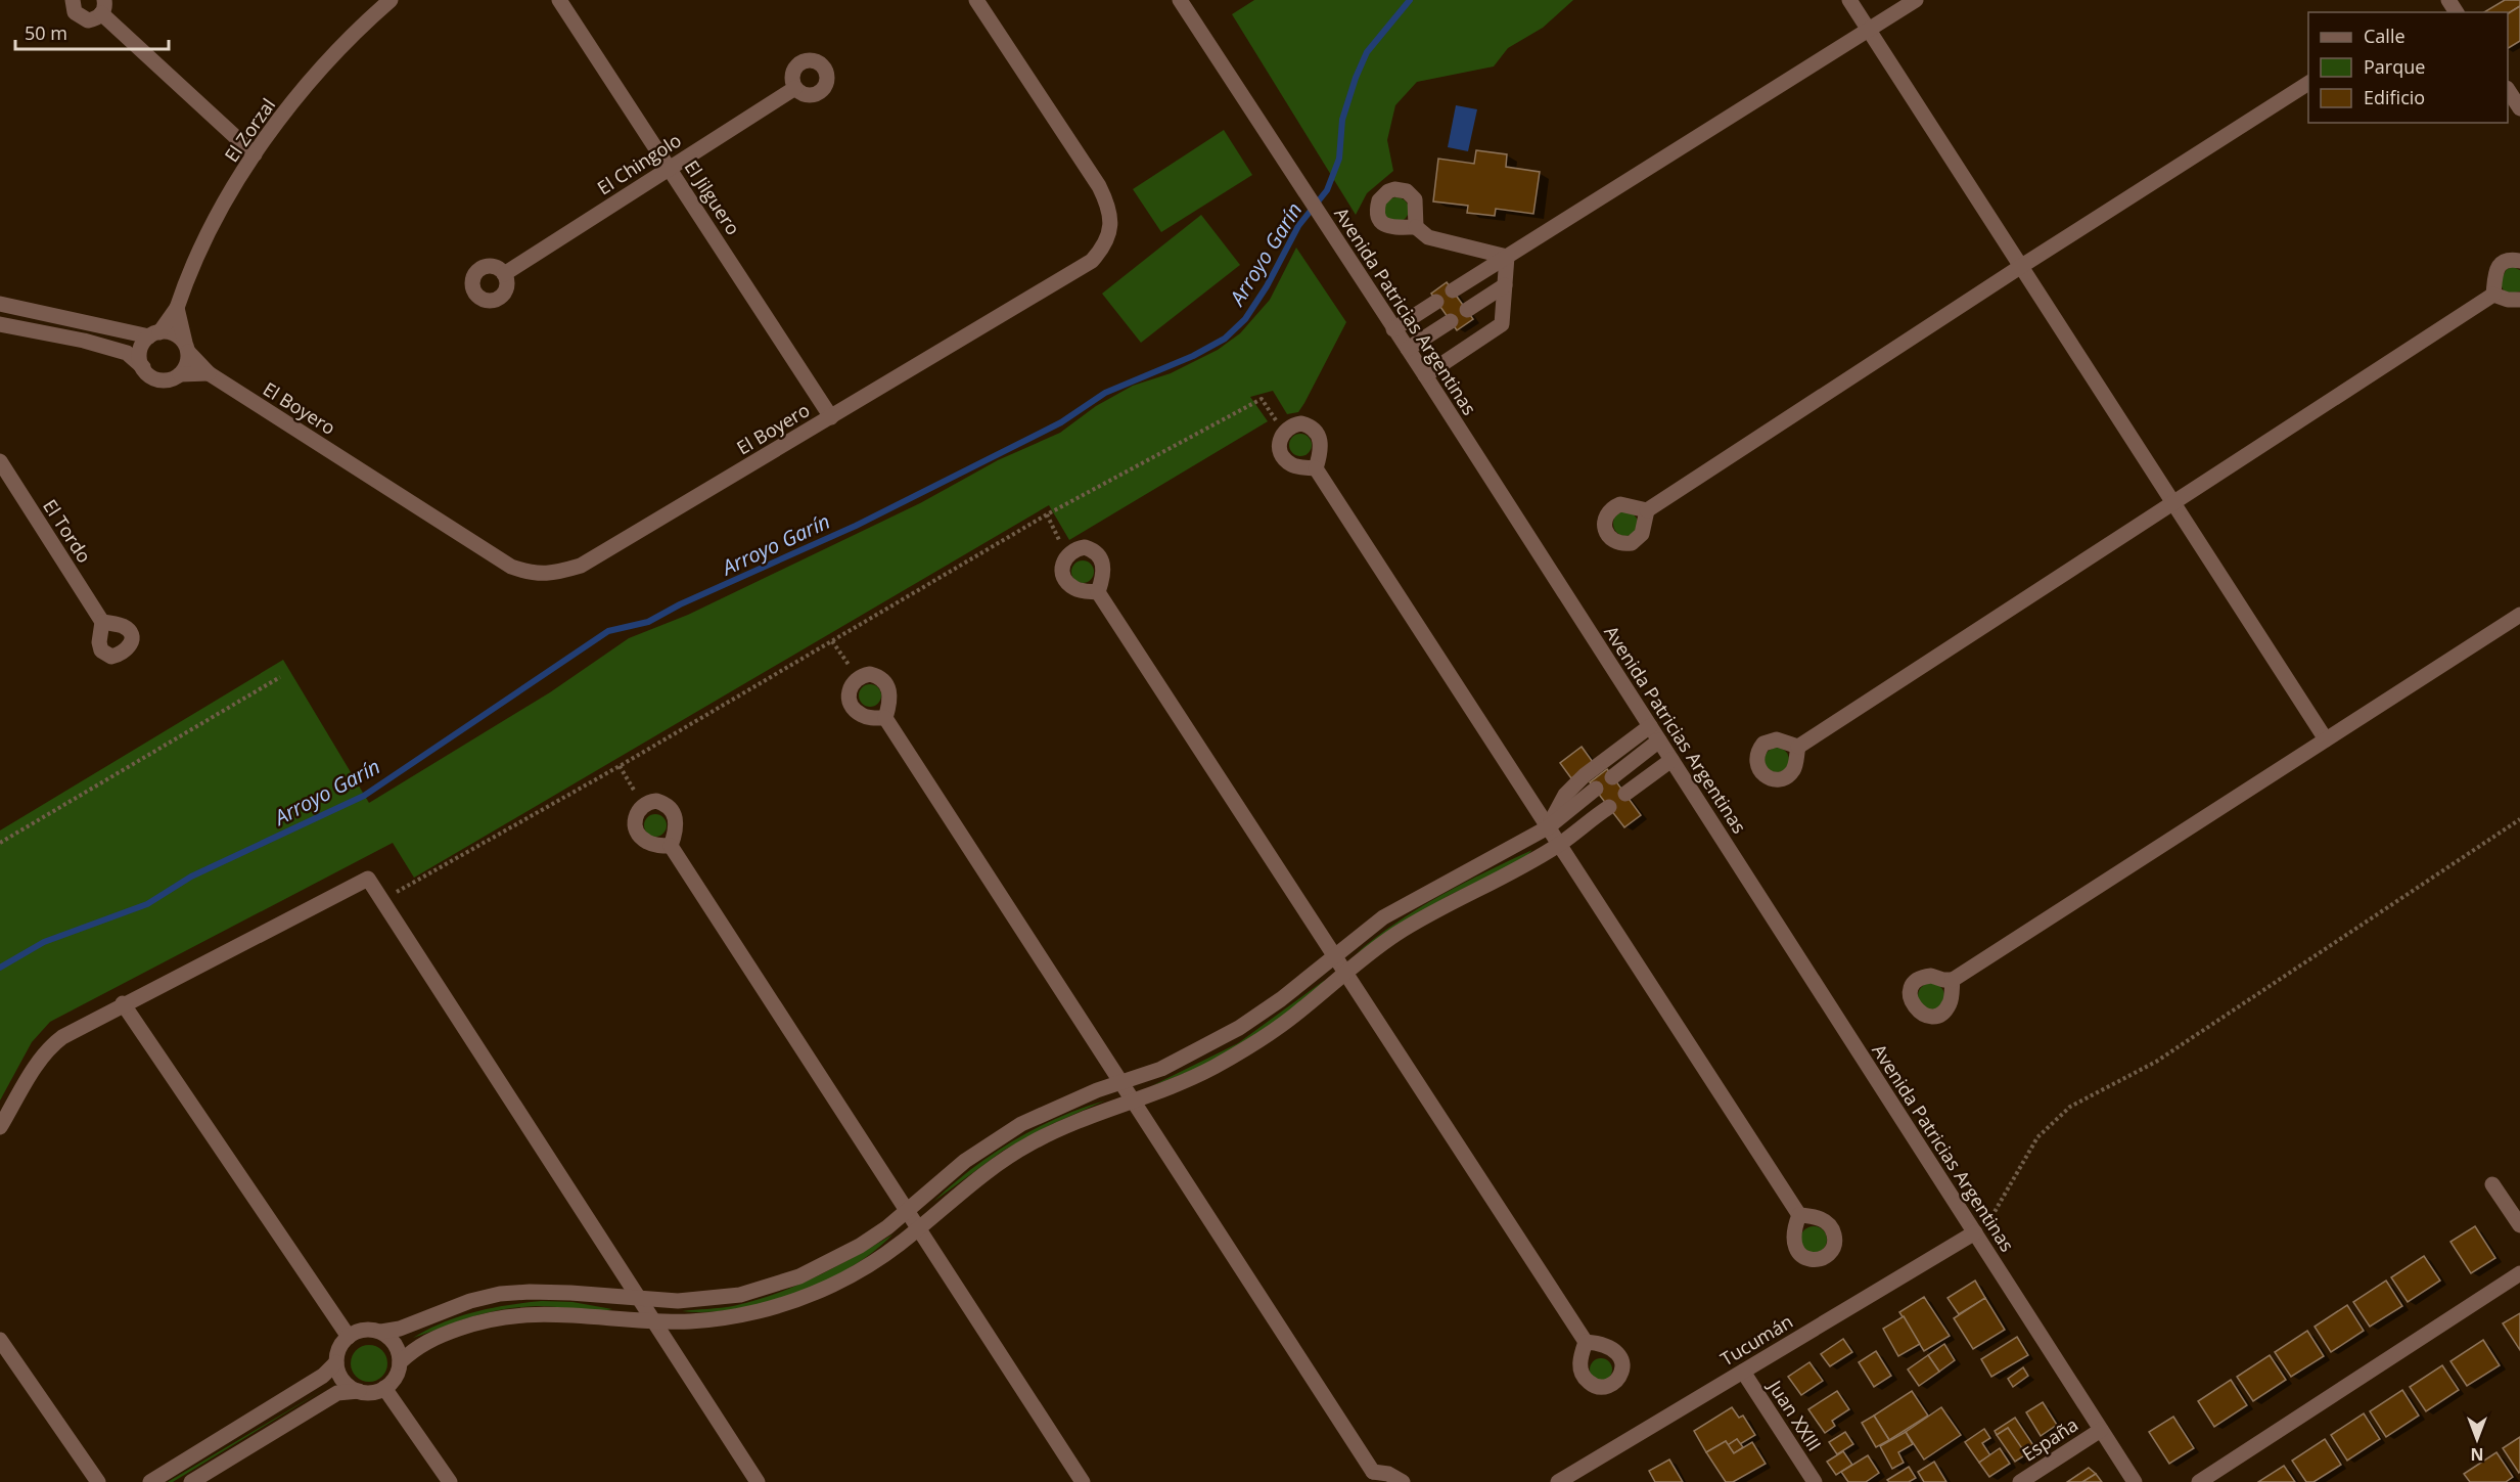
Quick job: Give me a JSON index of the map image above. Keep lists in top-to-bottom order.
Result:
{
  "streets": {
    "street": [
      "El Zorzal",
      "El Chingolo",
      "El Jilguero",
      "Avenida Patricias Argentinas",
      "El Boyero",
      "El Tordo",
      "Tucumán",
      "Juan XXIII",
      "España"
    ]
  },
  "crossings": [
    ["El Zorzal", "El Boyero"],
    ["El Chingolo", "El Jilguero"],
    ["El Jilguero", "El Boyero"],
    ["Avenida Patricias Argentinas", "Tucumán"],
    ["Avenida Patricias Argentinas", "España"],
    ["Tucumán", "Juan XXIII"]
  ],
  "water": ["Arroyo Garín"],
  "legend": ["Calle", "Parque", "Edificio"],
  "scale_bar": "50 m",
  "north": "bottom"
}
